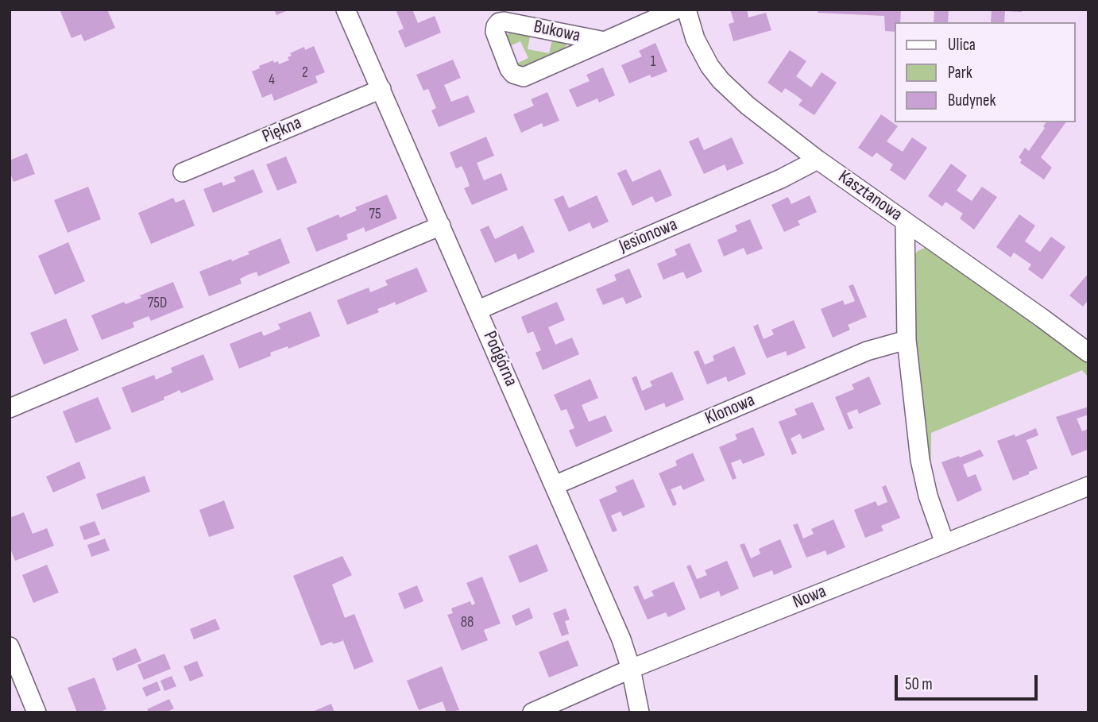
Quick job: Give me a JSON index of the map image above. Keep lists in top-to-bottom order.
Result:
{
  "streets": {
    "street": [
      "Bukowa",
      "Piękna",
      "Kasztanowa",
      "Jesionowa",
      "Podgórna",
      "Klonowa",
      "Nowa"
    ]
  },
  "crossings": [
    ["Piękna", "Podgórna"],
    ["Kasztanowa", "Jesionowa"],
    ["Jesionowa", "Podgórna"],
    ["Podgórna", "Klonowa"],
    ["Podgórna", "Nowa"]
  ],
  "house_numbers": [
    "1",
    "2",
    "4",
    "75",
    "75D",
    "88"
  ],
  "legend": ["Ulica", "Park", "Budynek"],
  "scale_bar": "50 m"
}
